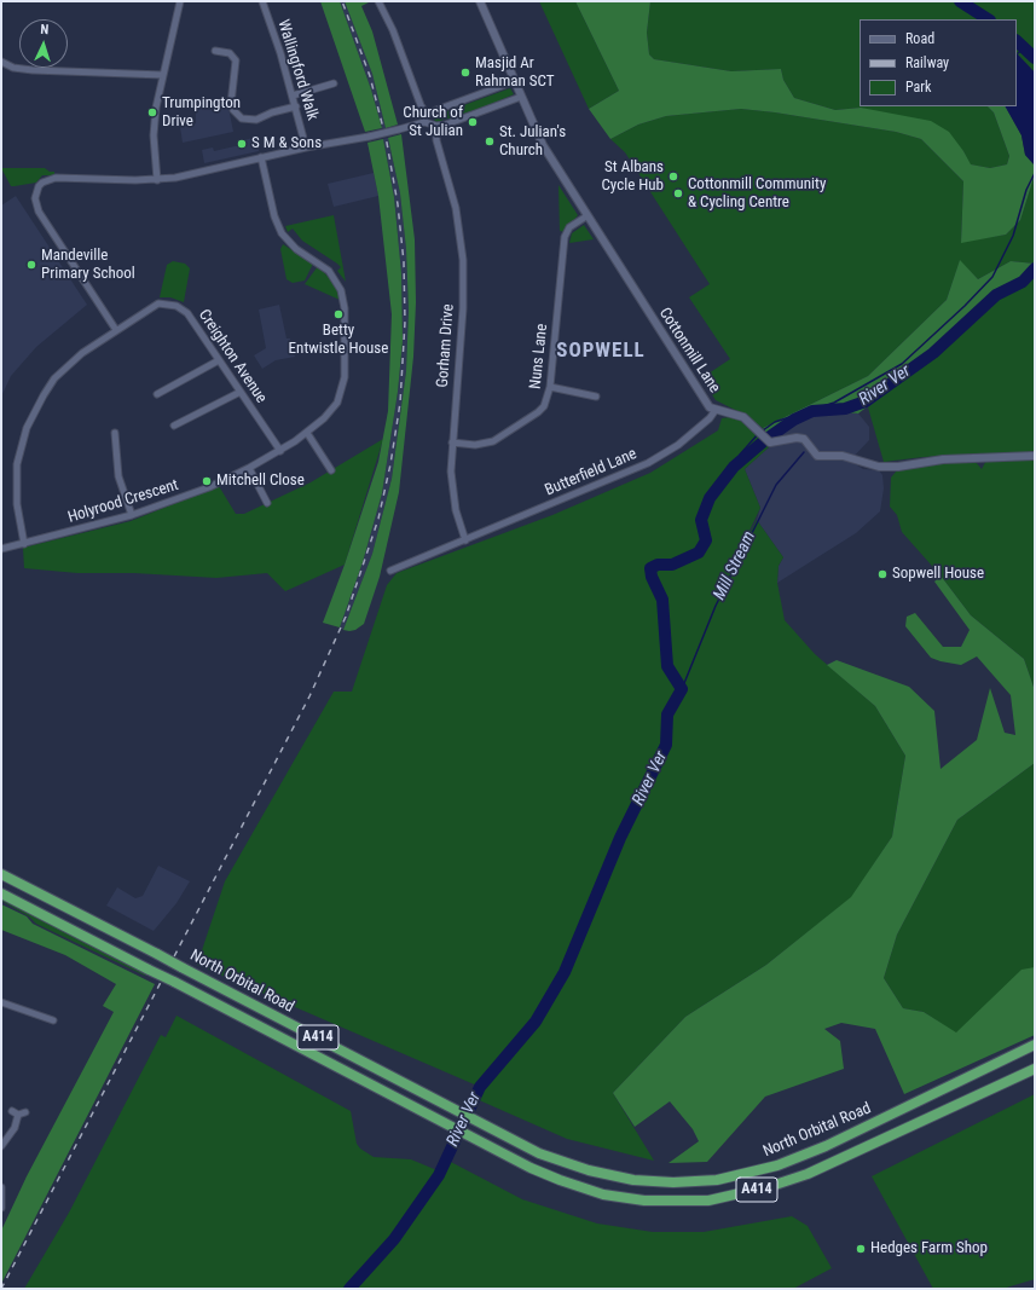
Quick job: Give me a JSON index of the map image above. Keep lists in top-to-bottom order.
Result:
{
  "streets": {
    "highway": ["North Orbital Road", "A414"],
    "street": [
      "Wallingford Walk",
      "Gorham Drive",
      "Cottonmill Lane",
      "Creighton Avenue",
      "Nuns Lane",
      "Butterfield Lane",
      "Holyrood Crescent"
    ]
  },
  "crossings": [
    ["Gorham Drive", "Nuns Lane"],
    ["Gorham Drive", "Butterfield Lane"],
    ["Cottonmill Lane", "Nuns Lane"],
    ["Cottonmill Lane", "Butterfield Lane"],
    ["Creighton Avenue", "Holyrood Crescent"]
  ],
  "districts": ["SOPWELL"],
  "water": ["River Ver", "Mill Stream"],
  "places": [
    "Masjid Ar Rahman SCT",
    "Trumpington Drive",
    "Church of St Julian",
    "St. Julian's Church",
    "S M & Sons",
    "St Albans Cycle Hub",
    "Cottonmill Community & Cycling Centre",
    "Mandeville Primary School",
    "Betty Entwistle House",
    "Mitchell Close",
    "Sopwell House",
    "Hedges Farm Shop"
  ],
  "legend": ["Road", "Railway", "Park"],
  "north": "top"
}
